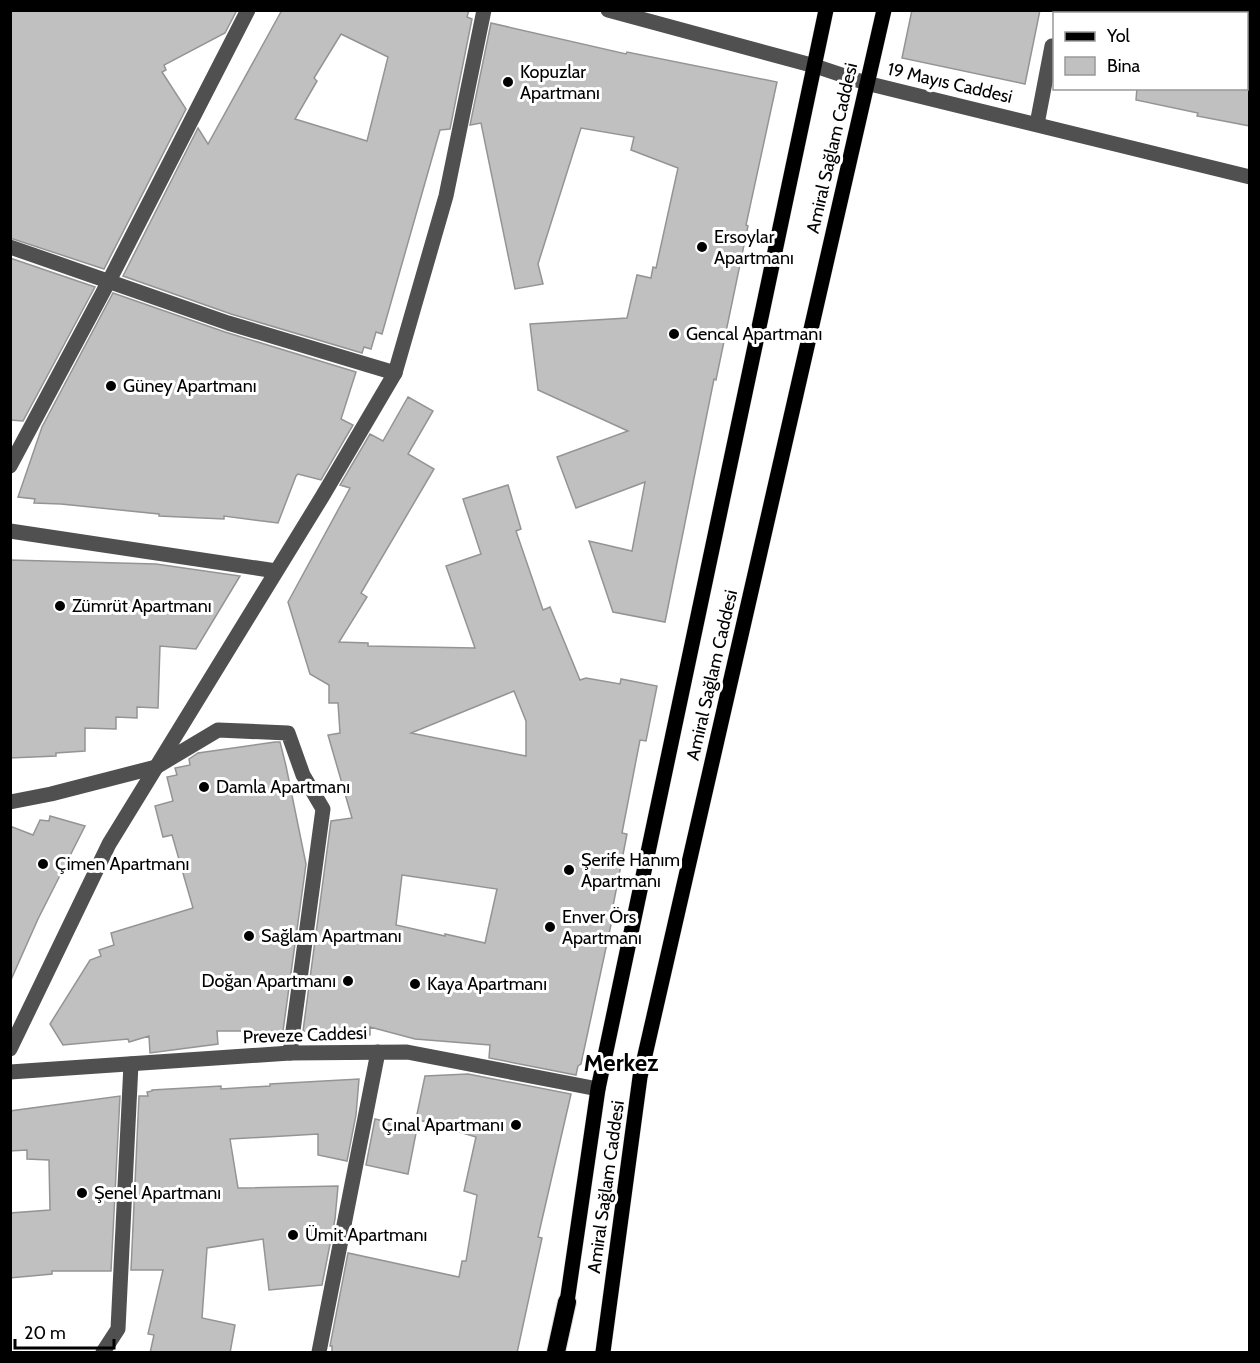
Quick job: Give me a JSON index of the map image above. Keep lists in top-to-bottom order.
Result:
{
  "streets": {
    "main road": ["Amiral Sağlam Caddesi"],
    "street": ["19 Mayıs Caddesi", "Preveze Caddesi"]
  },
  "crossings": [
    ["19 Mayıs Caddesi", "Amiral Sağlam Caddesi"],
    ["Amiral Sağlam Caddesi", "Preveze Caddesi"]
  ],
  "districts": ["Merkez"],
  "places": [
    "Kopuzlar Apartmanı",
    "Ersoylar Apartmanı",
    "Gencal Apartmanı",
    "Güney Apartmanı",
    "Zümrüt Apartmanı",
    "Damla Apartmanı",
    "Çimen Apartmanı",
    "Şerife Hanım Apartmanı",
    "Enver Örs Apartmanı",
    "Sağlam Apartmanı",
    "Doğan Apartmanı",
    "Kaya Apartmanı",
    "Çınal Apartmanı",
    "Şenel Apartmanı",
    "Ümit Apartmanı"
  ],
  "legend": ["Yol", "Bina"],
  "scale_bar": "20 m"
}
